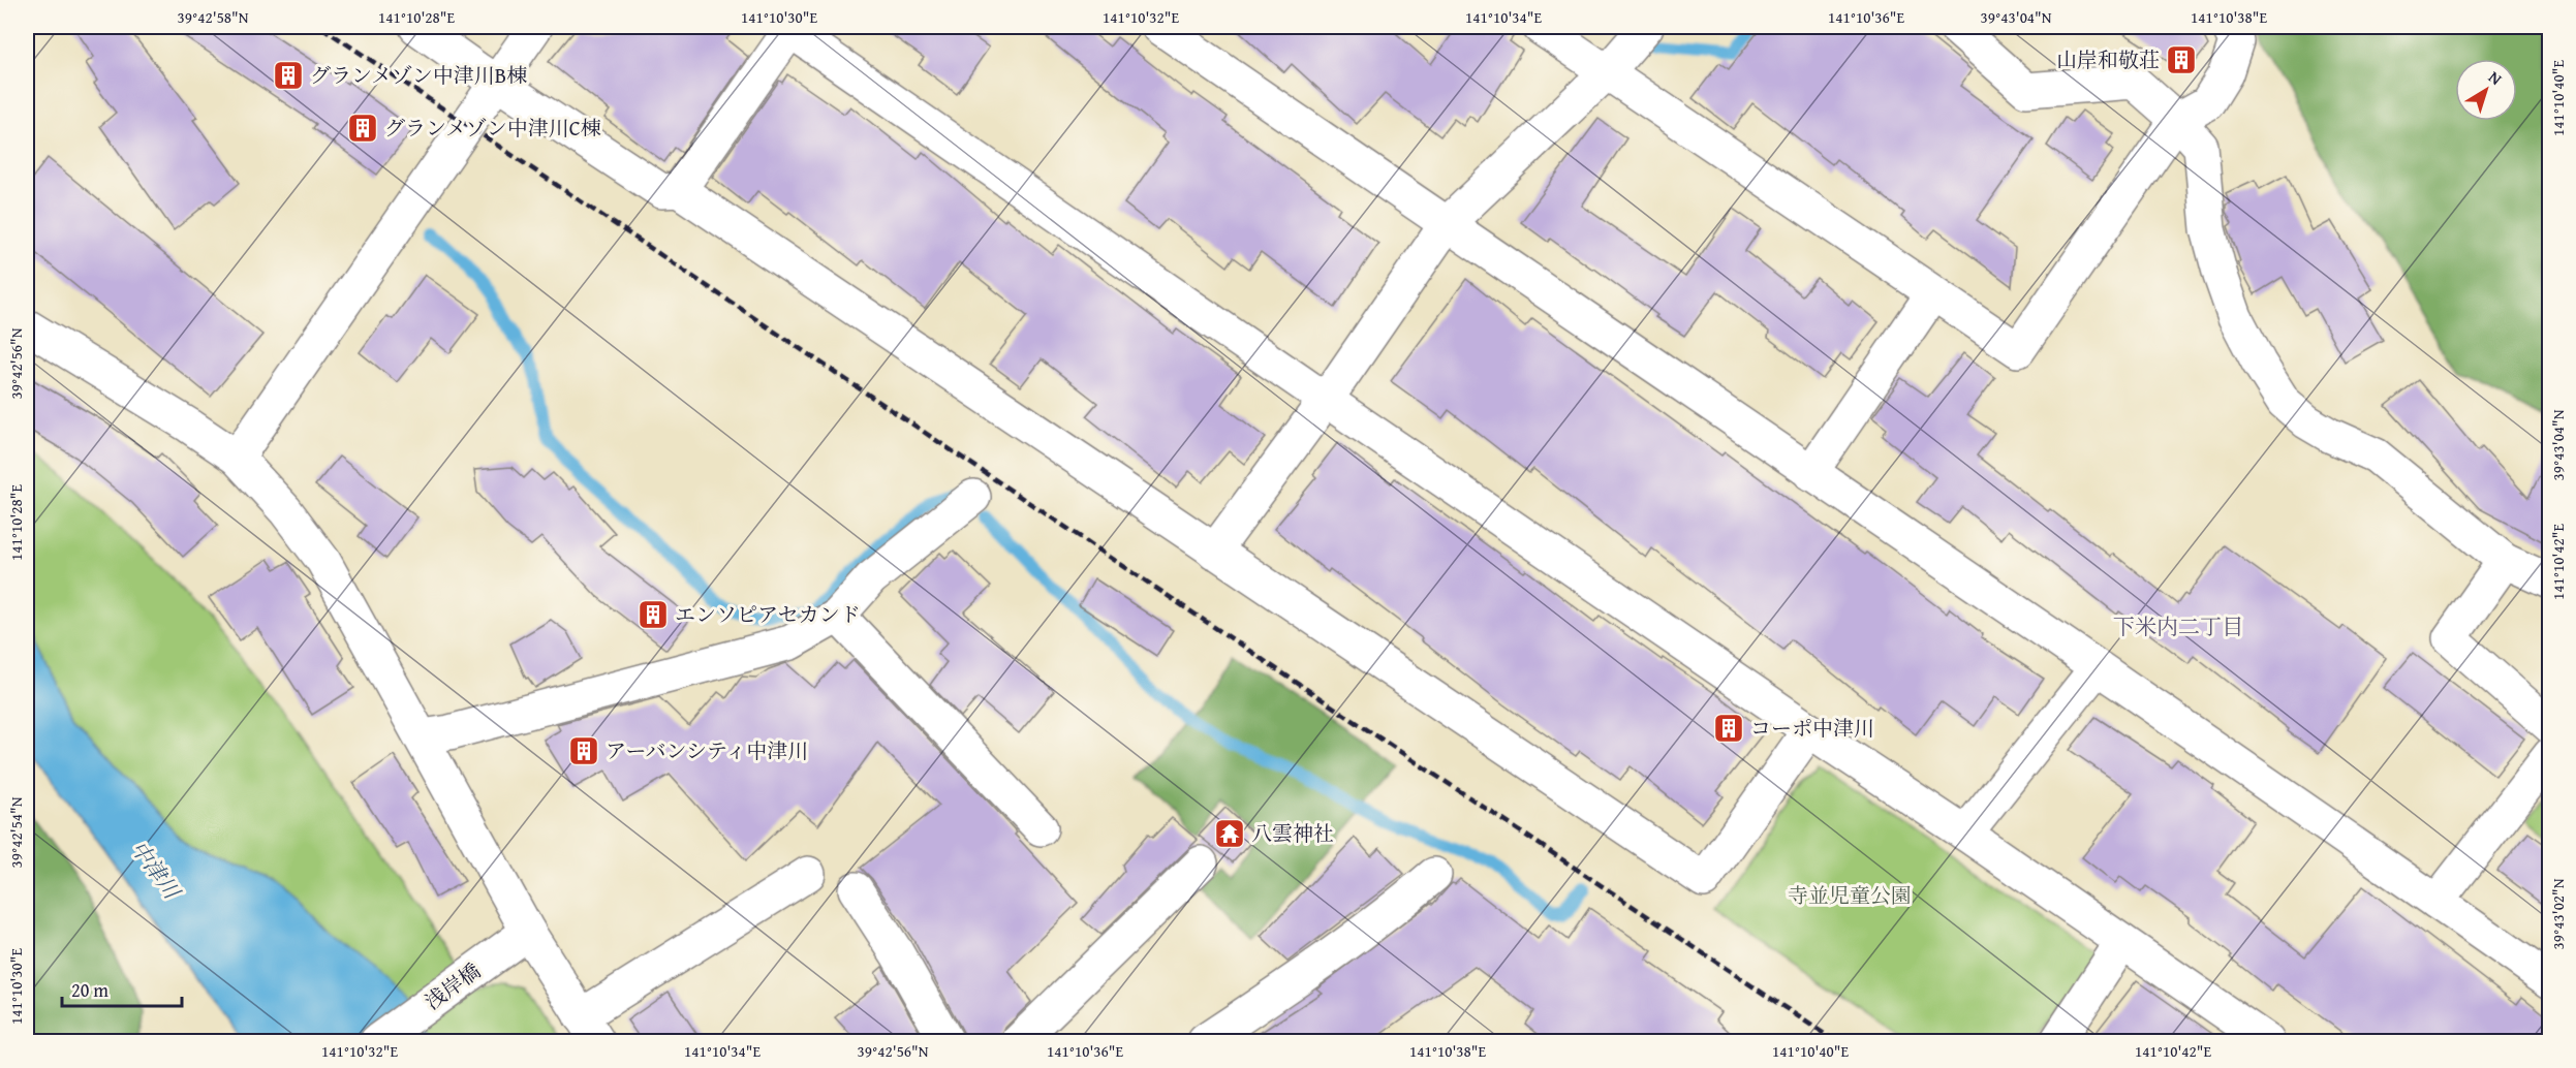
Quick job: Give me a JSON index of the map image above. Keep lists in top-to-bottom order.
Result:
{
  "streets": {
    "street": ["浅岸橋"]
  },
  "districts": ["下米内二丁目"],
  "water": ["中津川"],
  "parks": ["寺並児童公園"],
  "places": {
    "building": [
      "山岸和敬荘",
      "グランメゾン中津川B棟",
      "グランメゾン中津川C棟",
      "エンソピアセカンド",
      "コーポ中津川",
      "アーバンシティ中津川"
    ],
    "temple": ["八雲神社"]
  },
  "scale_bar": "20 m",
  "north": "top right",
  "coordinates": [
    "39°42'58\"N",
    "141°10'28\"E",
    "141°10'30\"E",
    "141°10'32\"E",
    "141°10'34\"E",
    "141°10'36\"E",
    "39°43'04\"N",
    "141°10'38\"E",
    "141°10'40\"E",
    "39°42'56\"N",
    "141°10'42\"E",
    "39°42'54\"N",
    "39°43'02\"N"
  ]
}
